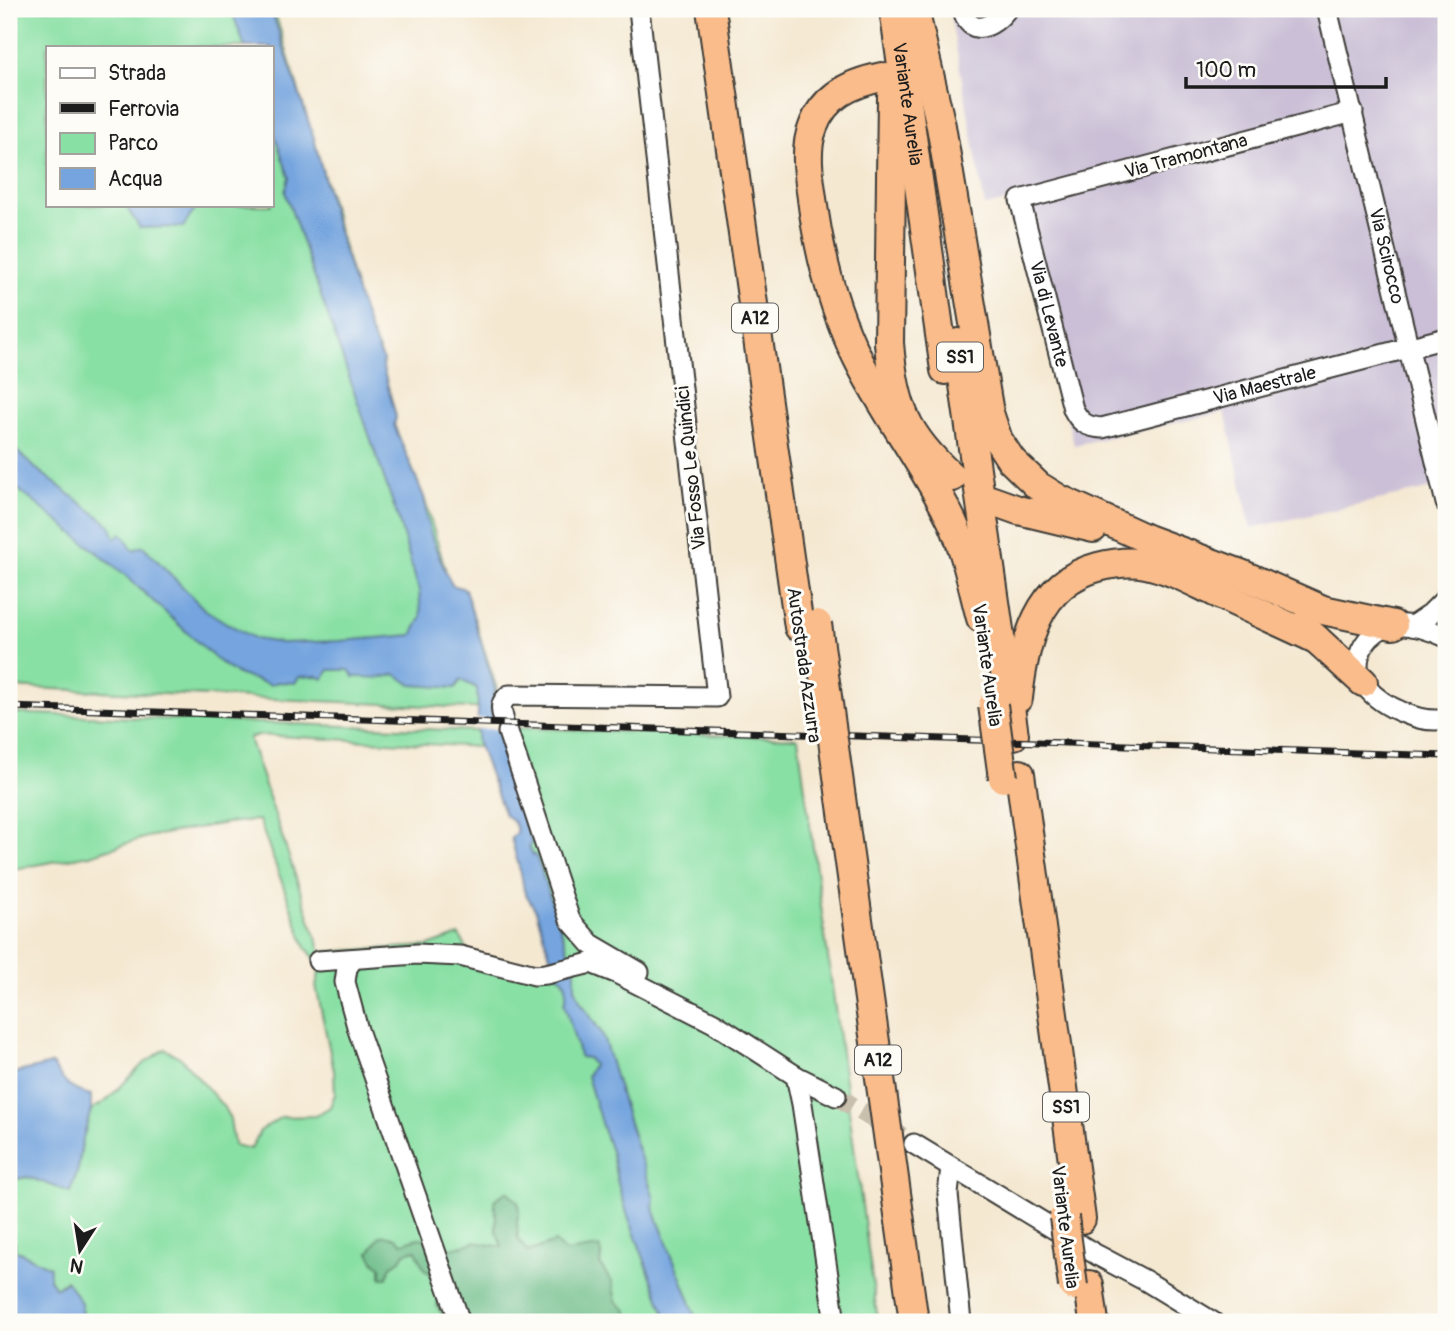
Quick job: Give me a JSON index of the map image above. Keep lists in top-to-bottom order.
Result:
{
  "streets": {
    "highway": [
      "Variante Aurelia",
      "A12",
      "SS1",
      "Autostrada Azzurra"
    ],
    "street": [
      "Via Tramontana",
      "Via Scirocco",
      "Via di Levante",
      "Via Maestrale",
      "Via Fosso Le Quindici"
    ]
  },
  "crossings": [
    ["Via Tramontana", "Via Scirocco"],
    ["Via Tramontana", "Via di Levante"],
    ["Via Scirocco", "Via Maestrale"],
    ["Via di Levante", "Via Maestrale"]
  ],
  "legend": [
    "Strada",
    "Ferrovia",
    "Parco",
    "Acqua"
  ],
  "scale_bar": "100 m",
  "north": "bottom"
}
